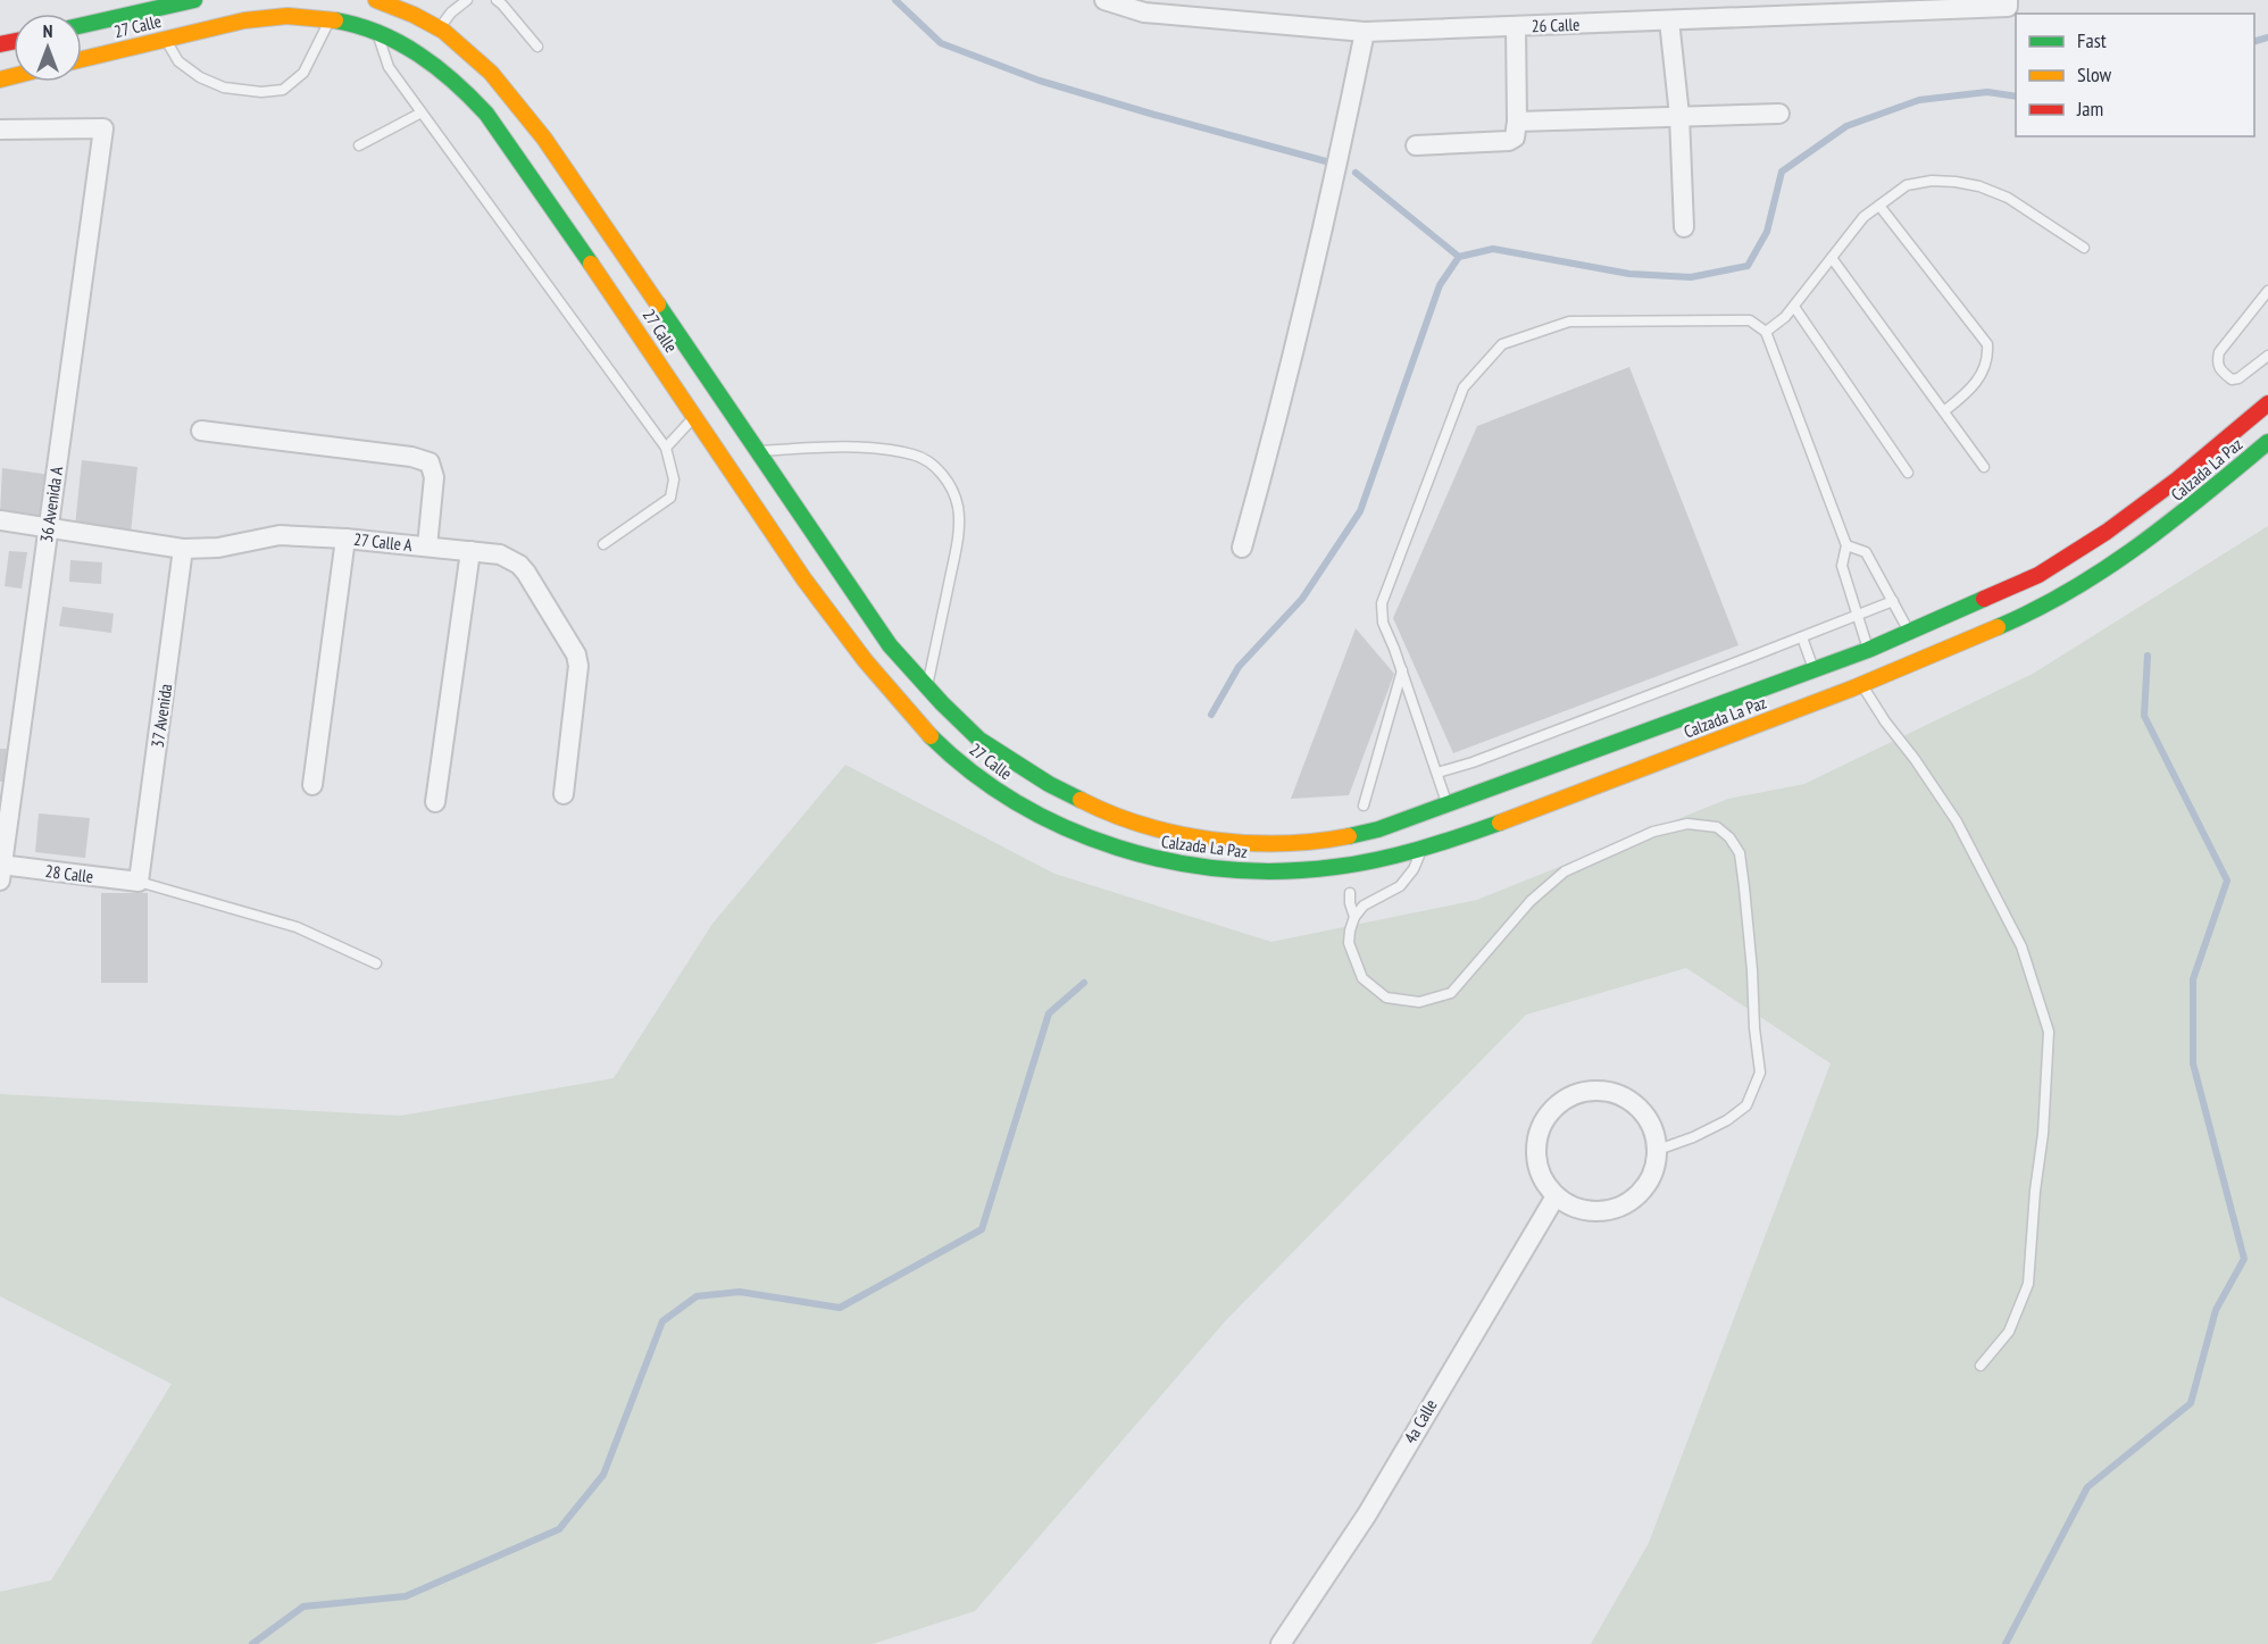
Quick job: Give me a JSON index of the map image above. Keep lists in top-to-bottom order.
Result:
{
  "streets": {
    "main road": ["27 Calle", "Calzada La Paz"],
    "street": [
      "26 Calle",
      "36 Avenida A",
      "27 Calle A",
      "37 Avenida",
      "28 Calle",
      "4a Calle"
    ]
  },
  "crossings": [
    ["27 Calle", "Calzada La Paz"],
    ["36 Avenida A", "27 Calle A"],
    ["36 Avenida A", "28 Calle"],
    ["27 Calle A", "37 Avenida"],
    ["37 Avenida", "28 Calle"]
  ],
  "legend": ["Fast", "Slow", "Jam"],
  "north": "top"
}
